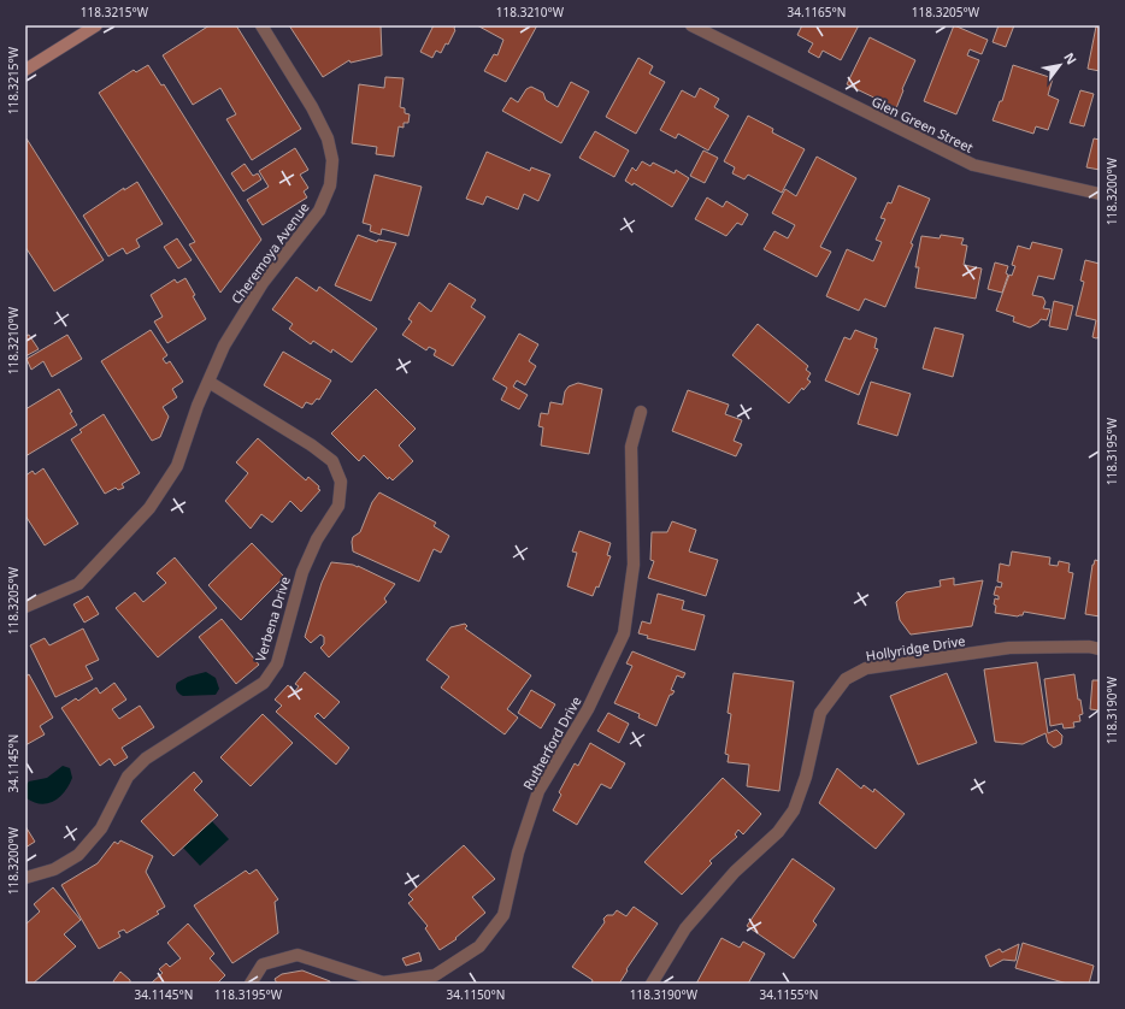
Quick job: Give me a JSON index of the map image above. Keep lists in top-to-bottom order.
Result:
{
  "streets": {
    "street": [
      "Glen Green Street",
      "Cheremoya Avenue",
      "Verbena Drive",
      "Hollyridge Drive",
      "Rutherford Drive"
    ]
  },
  "crossings": [
    ["Cheremoya Avenue", "Verbena Drive"]
  ],
  "north": "top right",
  "coordinates": [
    "118.3215°W",
    "118.3210°W",
    "34.1165°N",
    "118.3205°W",
    "118.3200°W",
    "118.3195°W",
    "118.3190°W",
    "34.1145°N",
    "34.1150°N",
    "34.1155°N"
  ]
}
